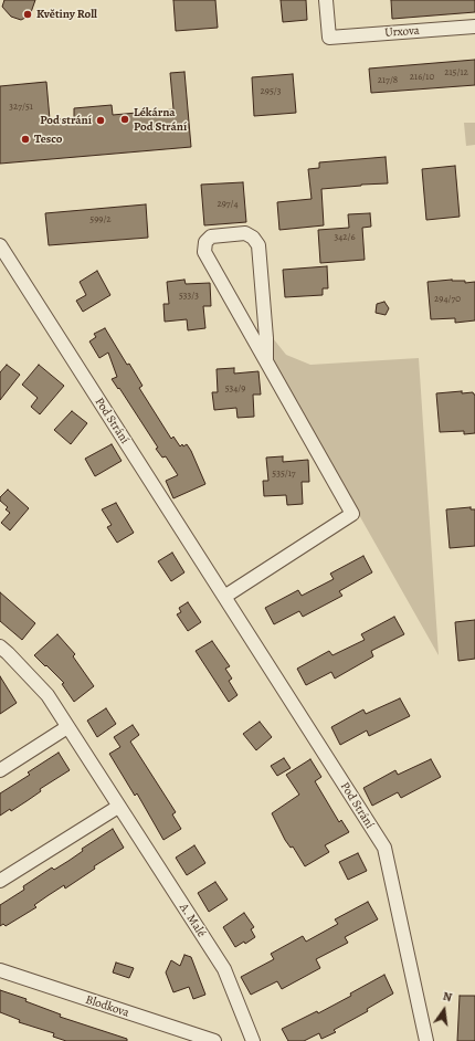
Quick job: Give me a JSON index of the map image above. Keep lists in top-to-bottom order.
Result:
{
  "streets": {
    "street": [
      "Urxova",
      "Pod Strání",
      "A. Malé",
      "Blodkova"
    ]
  },
  "places": [
    "Květiny Roll",
    "Lékárna Pod Strání",
    "Pod strání",
    "Tesco"
  ],
  "house_numbers": [
    "215/12",
    "216/10",
    "217/8",
    "295/3",
    "327/51",
    "297/4",
    "599/2",
    "342/6",
    "533/3",
    "294/70",
    "534/9",
    "535/17"
  ],
  "north": "top"
}
